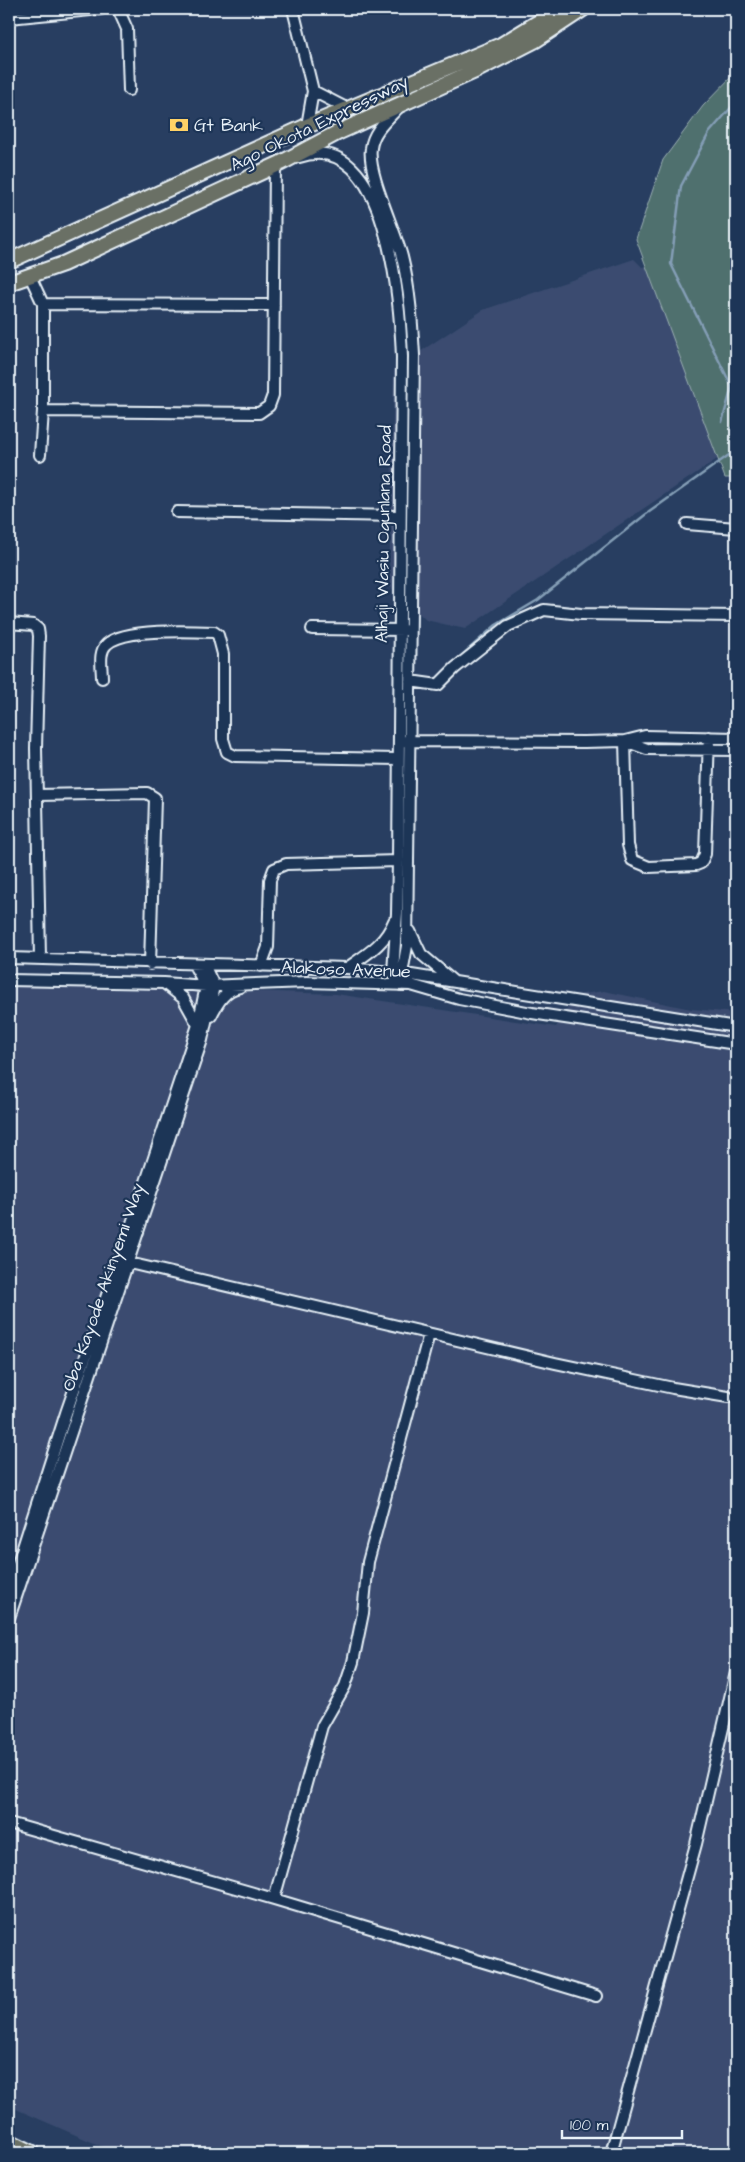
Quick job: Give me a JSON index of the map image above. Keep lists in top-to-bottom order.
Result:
{
  "streets": {
    "main road": ["Ago Okota Expressway"],
    "street": ["Alhaji Wasiu Ogunlana Road", "Alakoso Avenue", "Oba Kayode Akinyemi Way"]
  },
  "crossings": [
    ["Ago Okota Expressway", "Alhaji Wasiu Ogunlana Road"],
    ["Alhaji Wasiu Ogunlana Road", "Alakoso Avenue"],
    ["Alakoso Avenue", "Oba Kayode Akinyemi Way"]
  ],
  "places": {
    "bank": ["Gt Bank"]
  },
  "scale_bar": "100 m"
}
